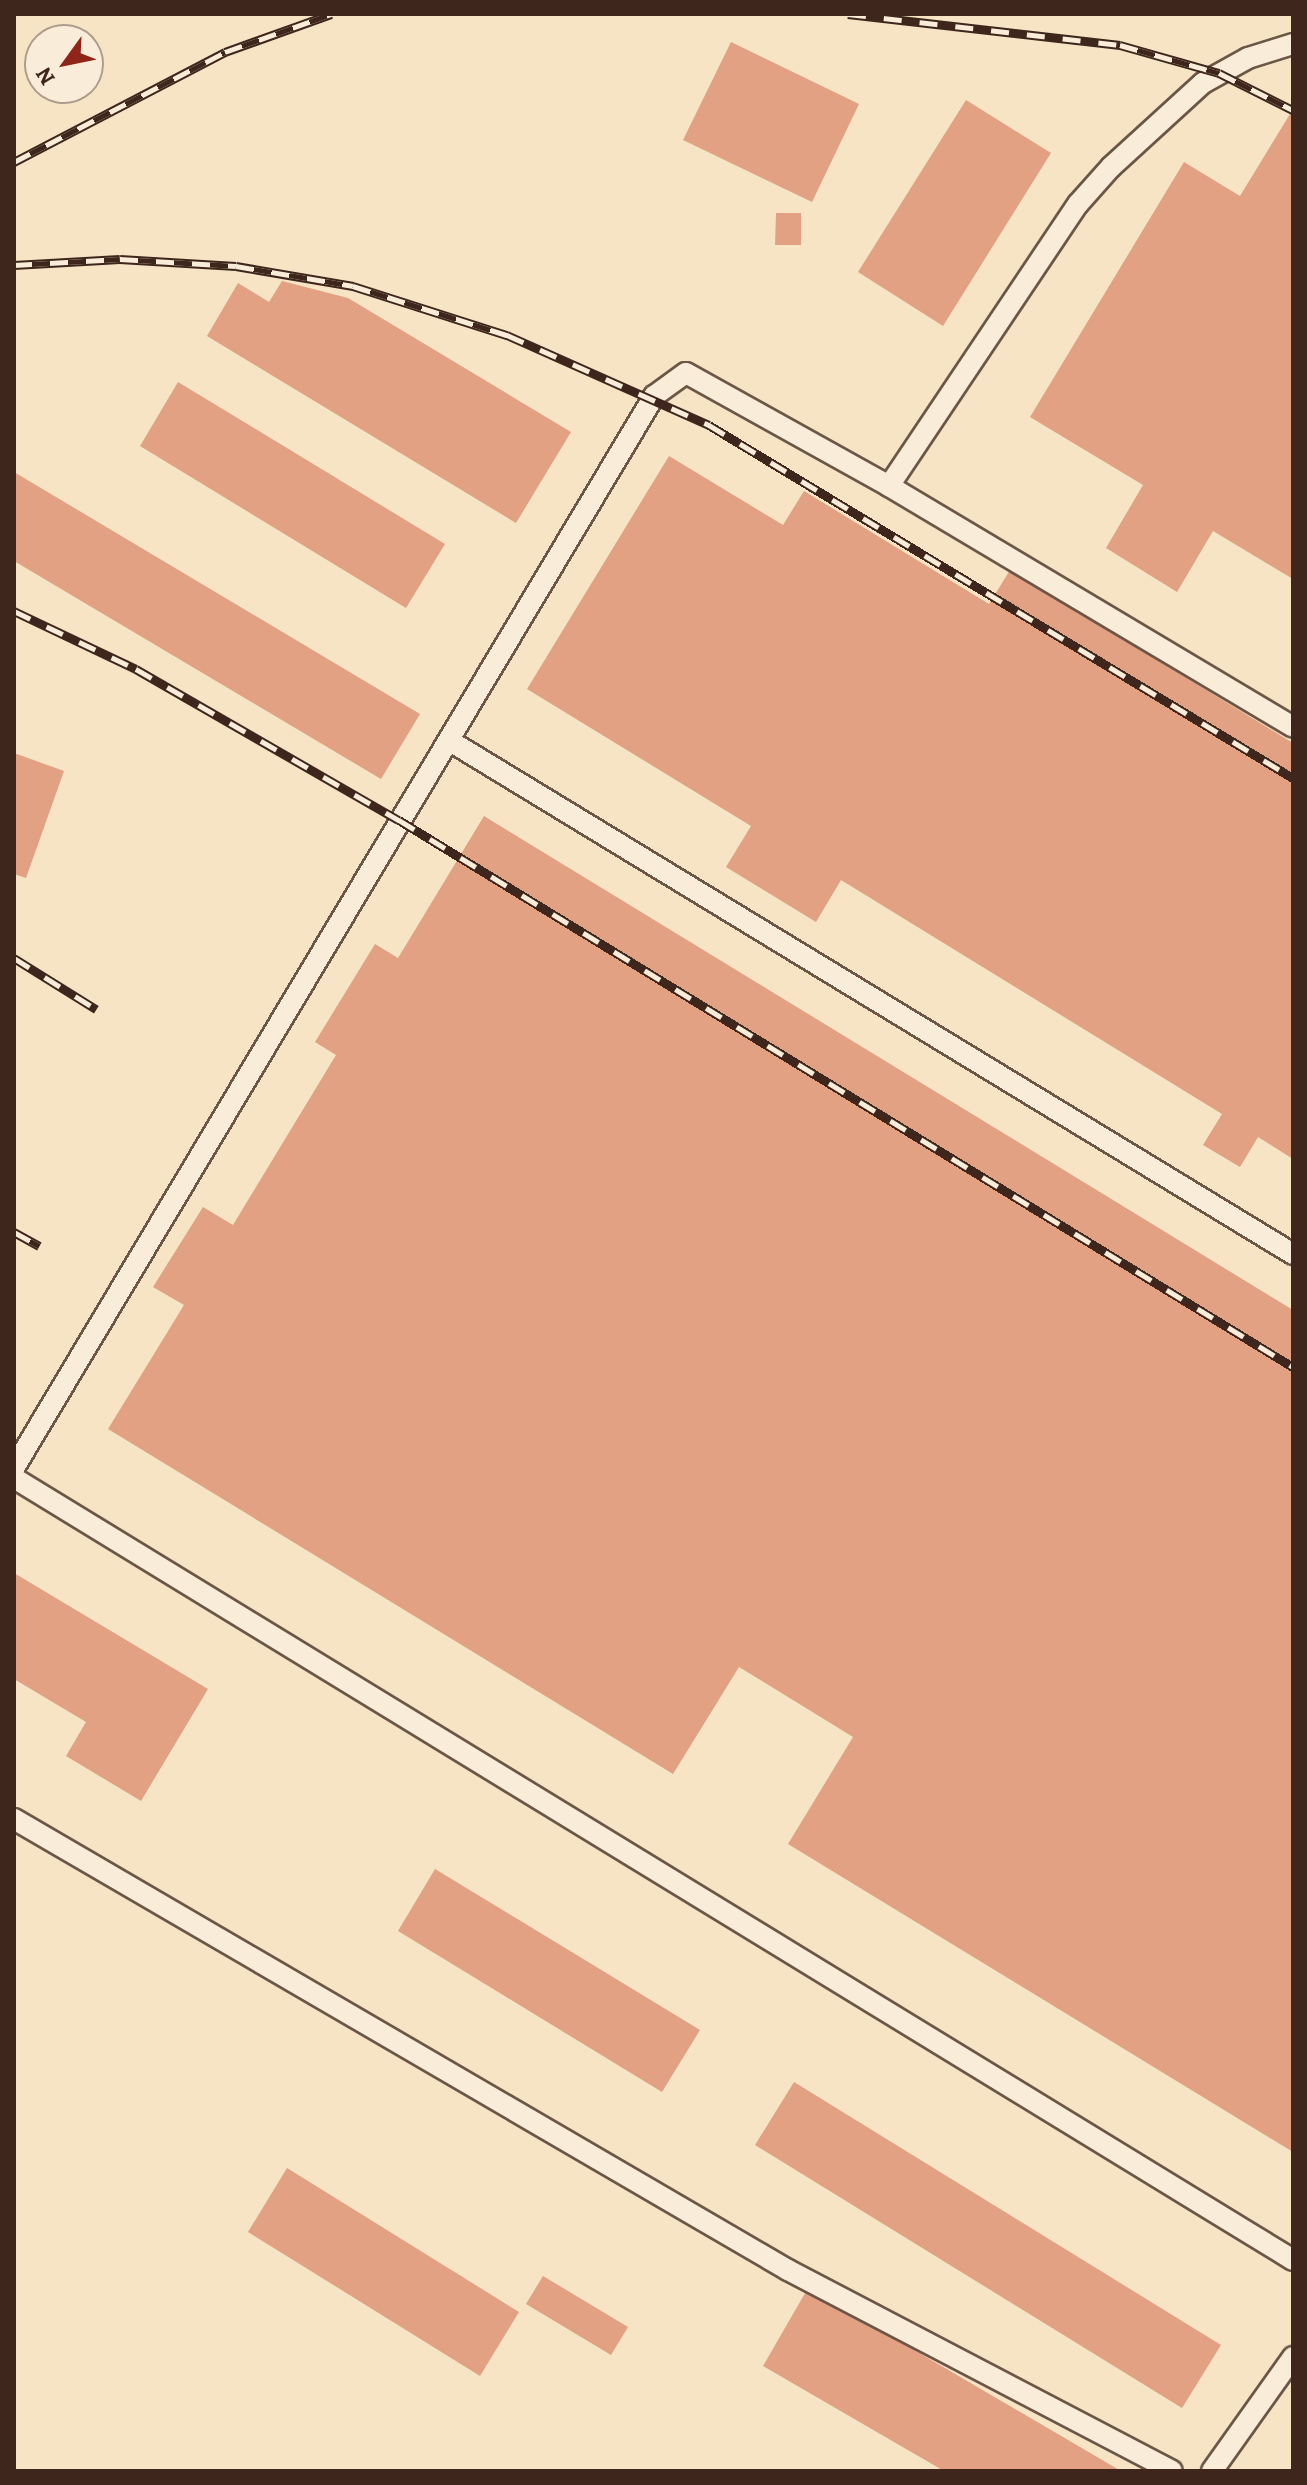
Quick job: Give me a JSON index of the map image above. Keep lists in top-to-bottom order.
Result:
{
  "north": "bottom left"
}
